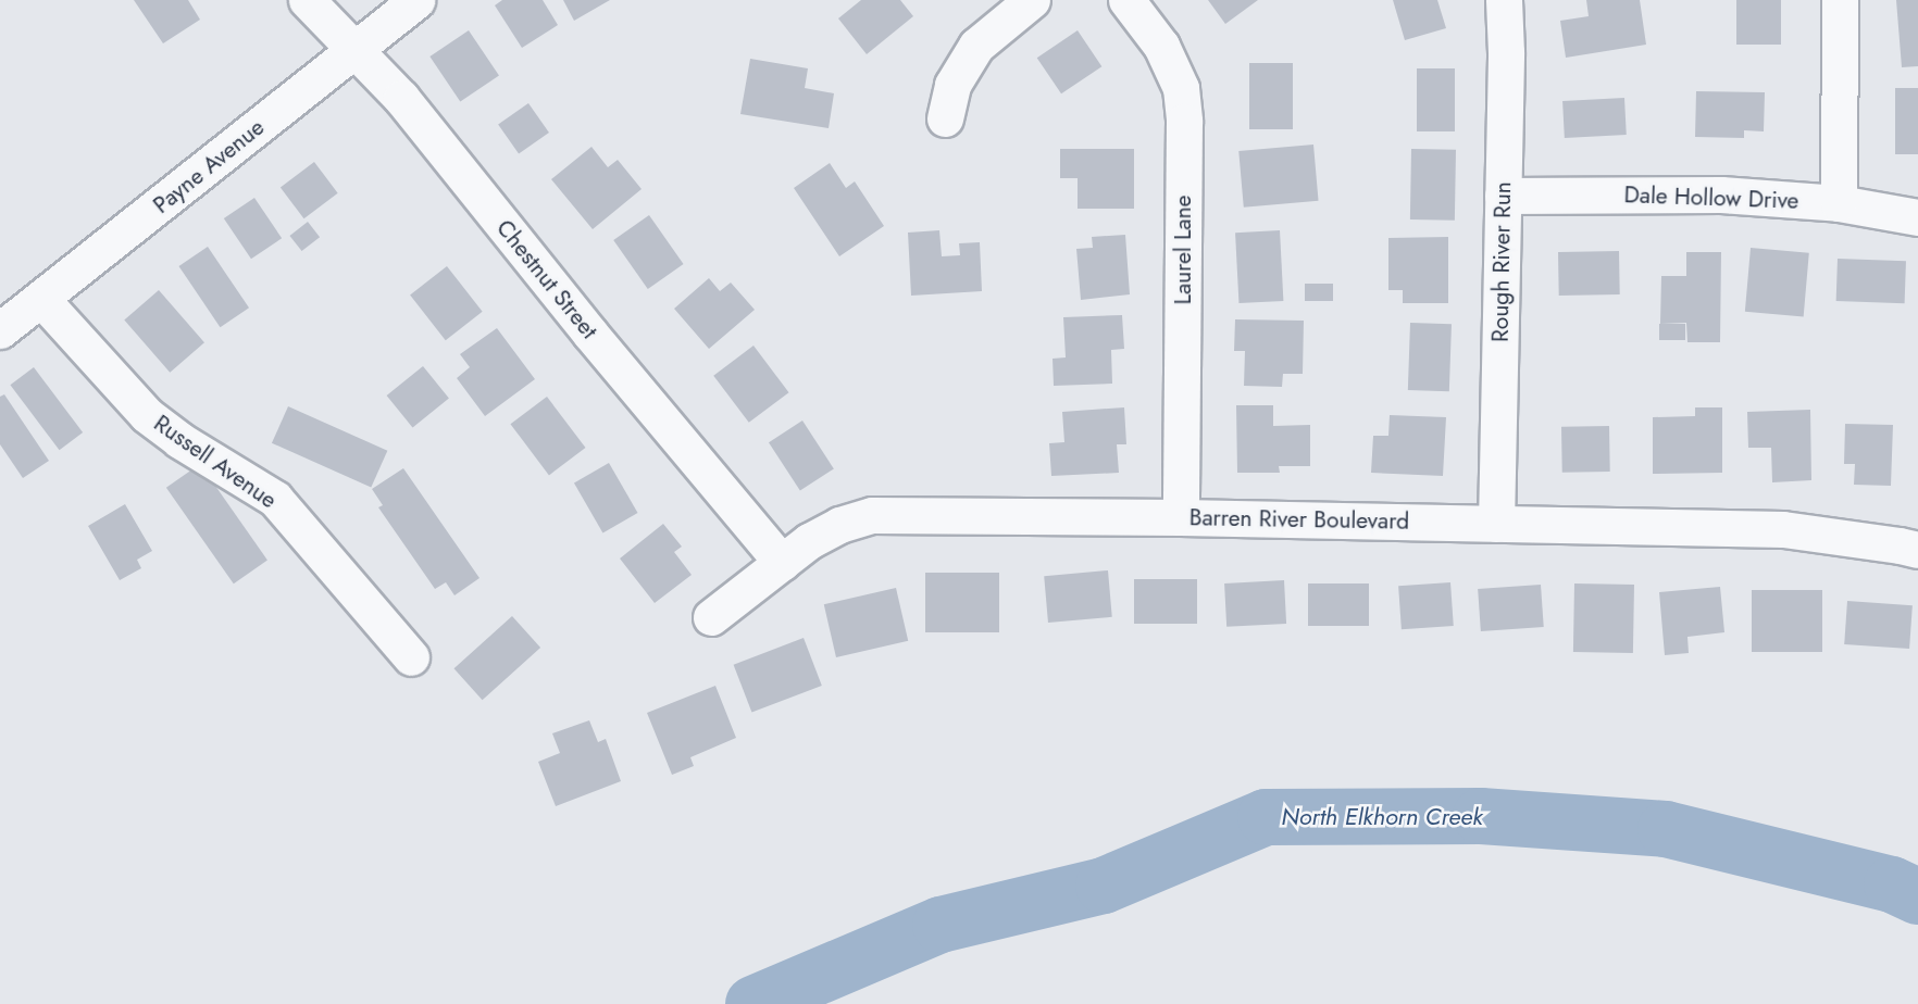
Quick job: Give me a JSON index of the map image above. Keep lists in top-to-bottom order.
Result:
{
  "streets": {
    "street": [
      "Payne Avenue",
      "Dale Hollow Drive",
      "Laurel Lane",
      "Rough River Run",
      "Chestnut Street",
      "Russell Avenue",
      "Barren River Boulevard"
    ]
  },
  "crossings": [
    ["Payne Avenue", "Chestnut Street"],
    ["Payne Avenue", "Russell Avenue"],
    ["Dale Hollow Drive", "Rough River Run"],
    ["Laurel Lane", "Barren River Boulevard"],
    ["Rough River Run", "Barren River Boulevard"],
    ["Chestnut Street", "Barren River Boulevard"]
  ],
  "water": ["North Elkhorn Creek"]
}
